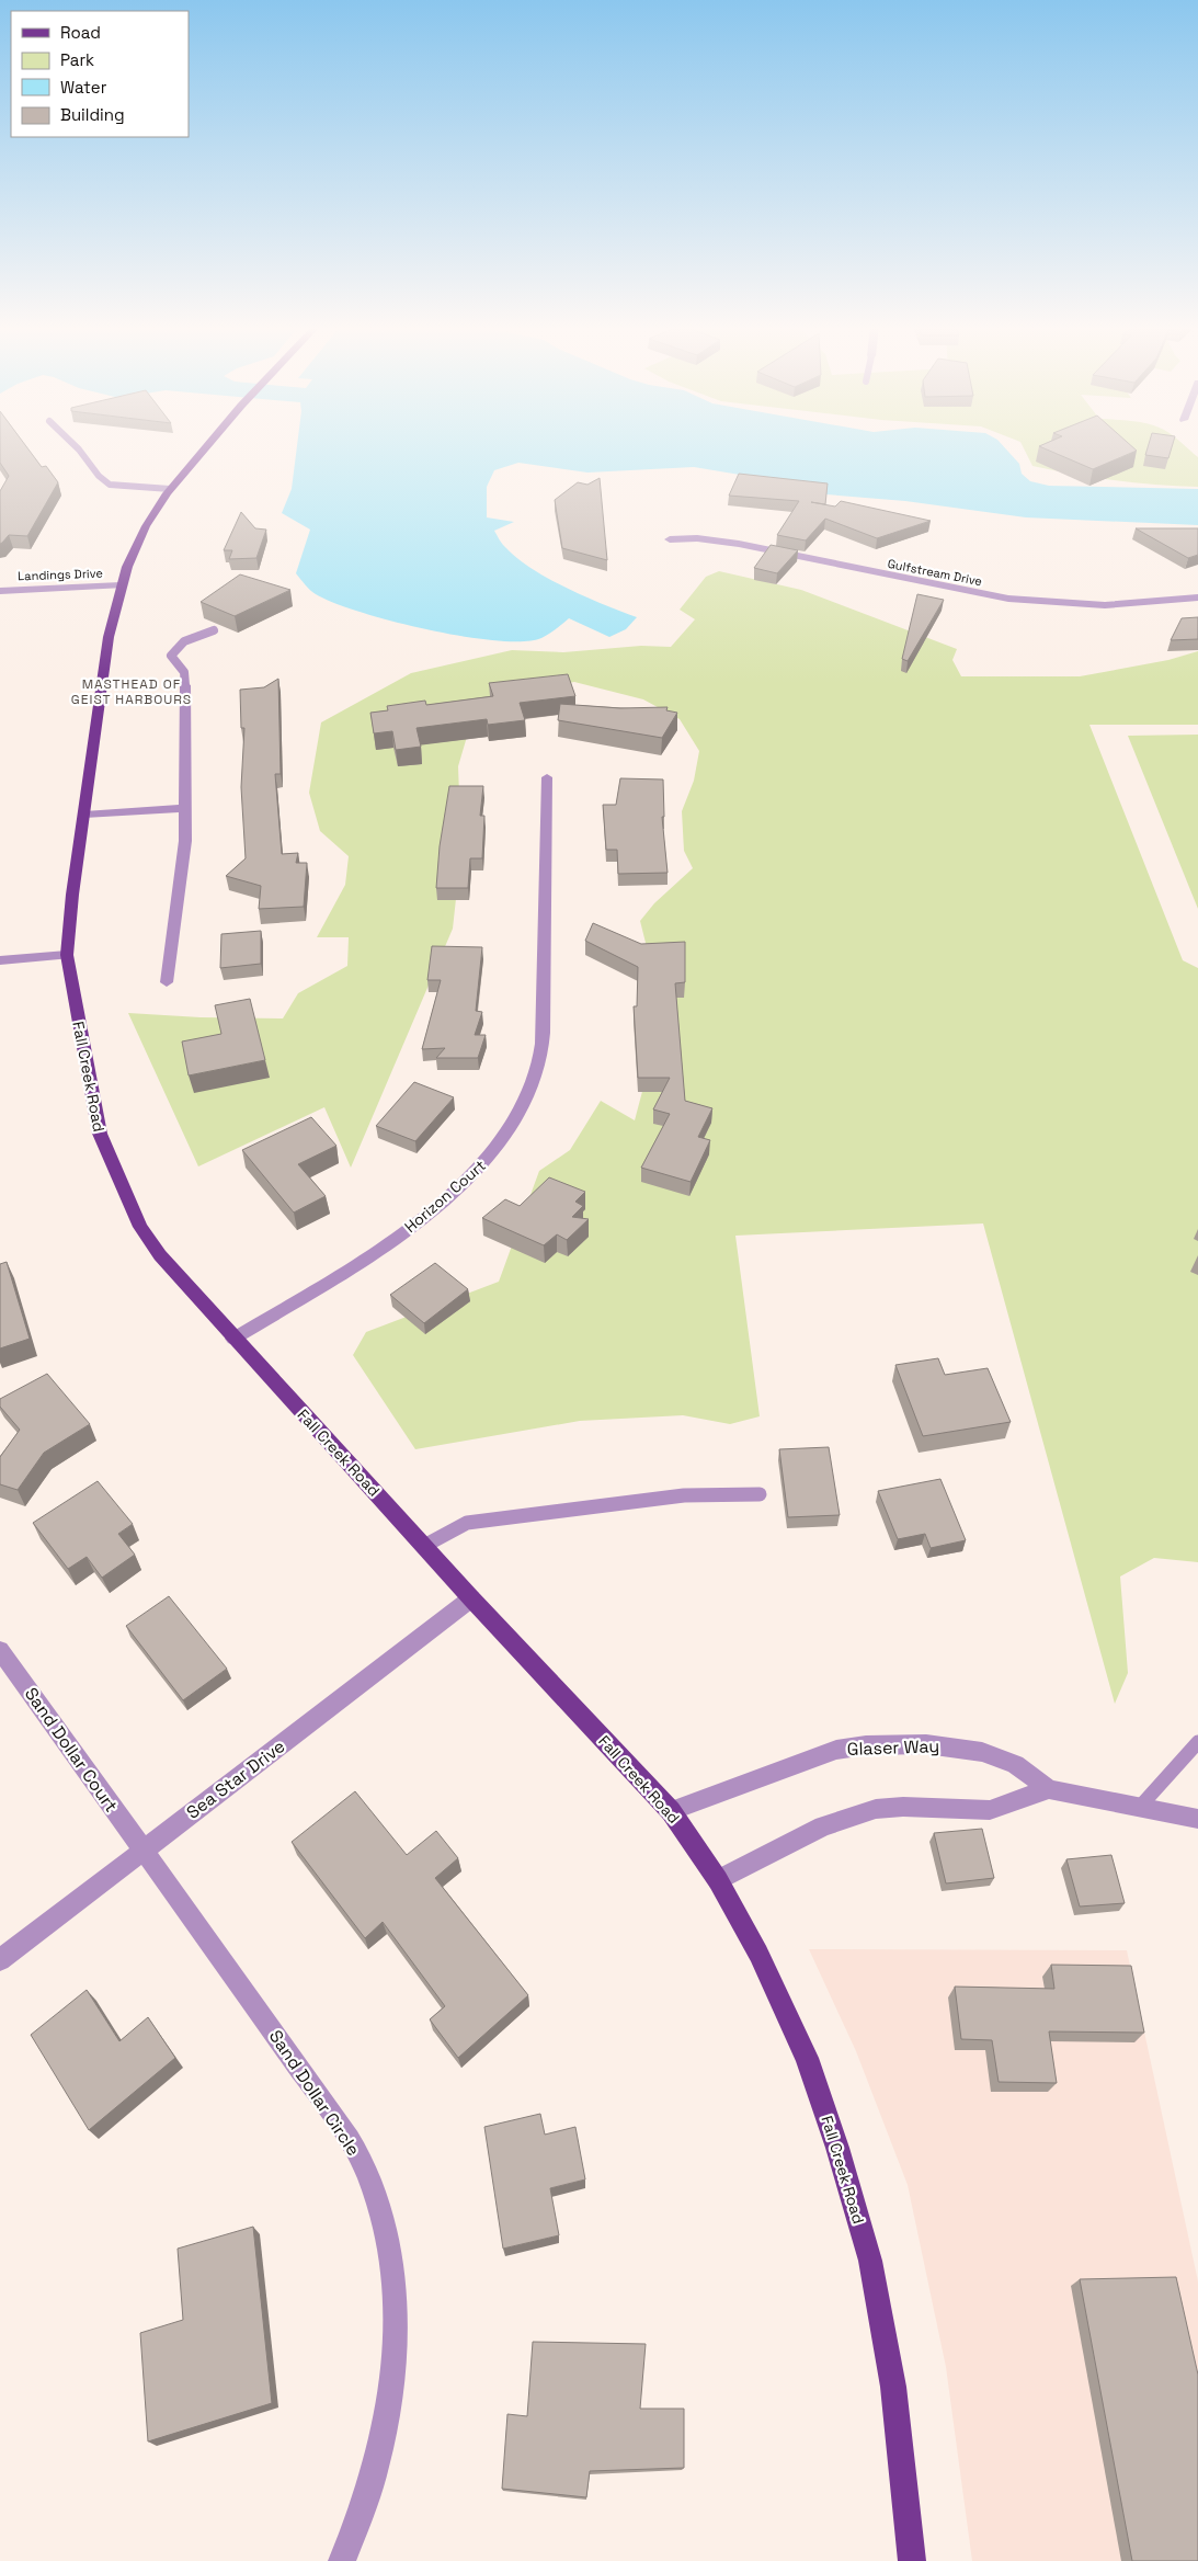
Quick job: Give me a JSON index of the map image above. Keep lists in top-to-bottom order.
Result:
{
  "streets": {
    "main road": ["Fall Creek Road"],
    "street": [
      "Gulfstream Drive",
      "Landings Drive",
      "Horizon Court",
      "Glaser Way",
      "Sand Dollar Court",
      "Sea Star Drive",
      "Sand Dollar Circle"
    ]
  },
  "crossings": [
    ["Landings Drive", "Fall Creek Road"],
    ["Fall Creek Road", "Horizon Court"],
    ["Fall Creek Road", "Glaser Way"],
    ["Fall Creek Road", "Sea Star Drive"],
    ["Sand Dollar Court", "Sea Star Drive"],
    ["Sand Dollar Court", "Sand Dollar Circle"],
    ["Sea Star Drive", "Sand Dollar Circle"]
  ],
  "districts": ["MASTHEAD OF GEIST HARBOURS"],
  "legend": [
    "Road",
    "Park",
    "Water",
    "Building"
  ]
}
